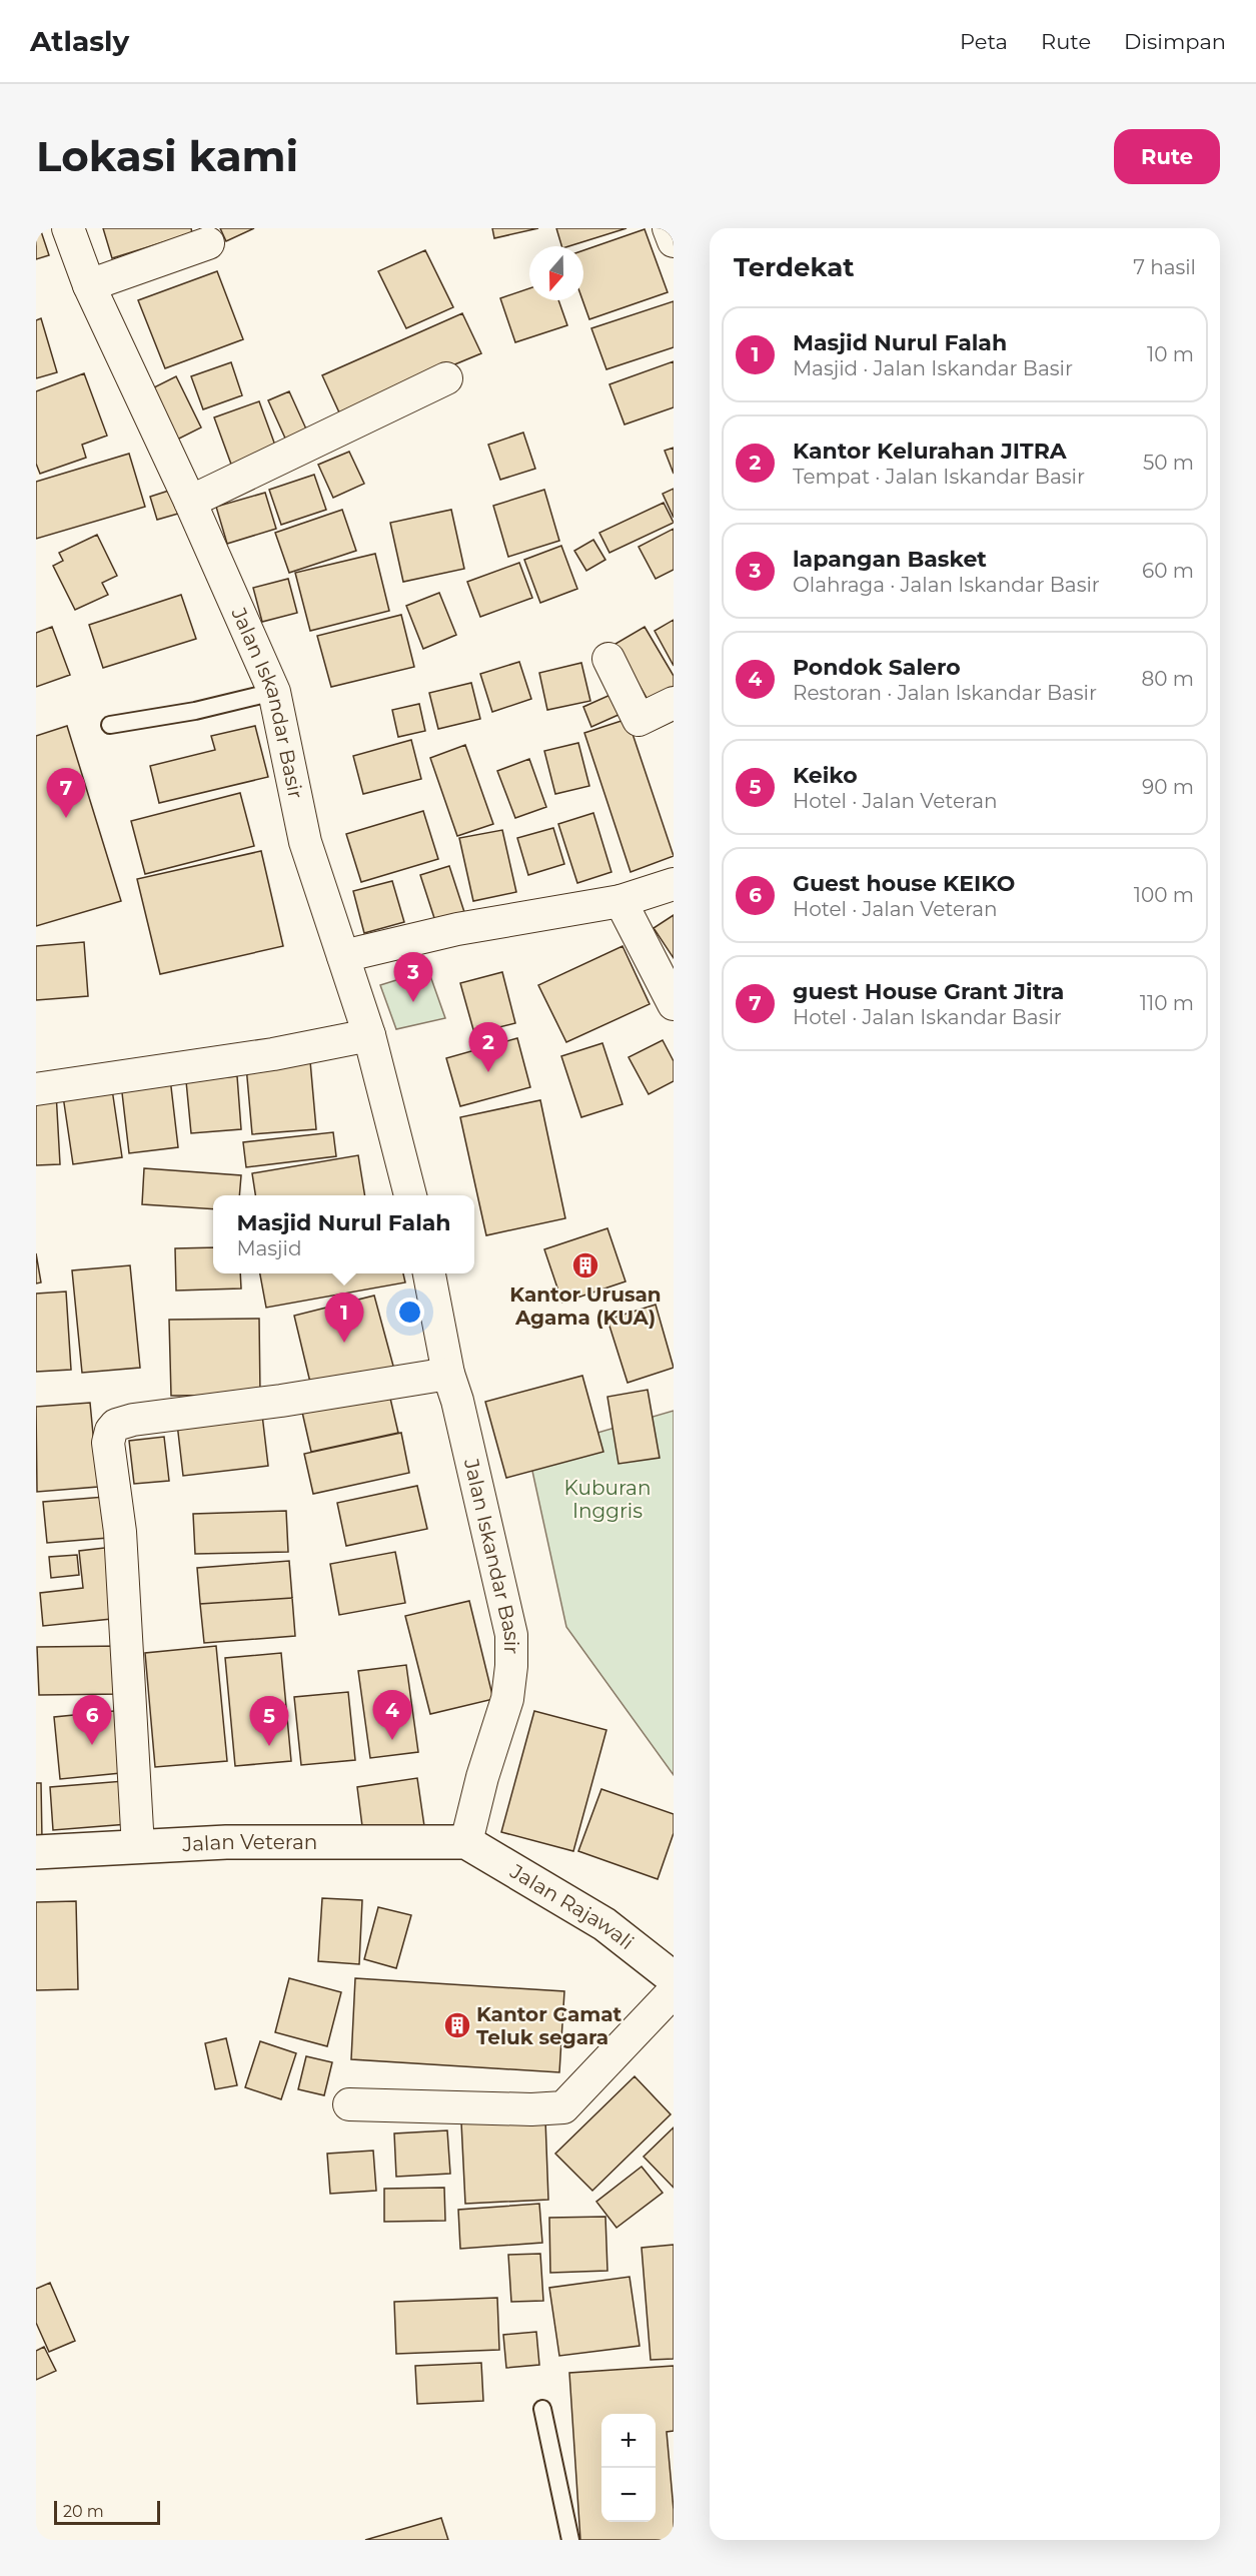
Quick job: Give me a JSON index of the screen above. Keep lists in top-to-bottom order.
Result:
{
  "streets": {
    "street": ["Jalan Iskandar Basir", "Jalan Veteran", "Jalan Rajawali"]
  },
  "crossings": [
    ["Jalan Iskandar Basir", "Jalan Veteran"],
    ["Jalan Iskandar Basir", "Jalan Rajawali"],
    ["Jalan Veteran", "Jalan Rajawali"]
  ],
  "parks": ["Kuburan Inggris"],
  "places": {
    "building": ["Kantor Urusan Agama (KUA)", "Kantor Camat Teluk segara"]
  },
  "scale_bar": "20 m",
  "north": "bottom",
  "page": {
    "header": "Atlasly",
    "nav": ["Peta", "Rute", "Disimpan"],
    "buttons": "Rute",
    "title": "Lokasi kami",
    "heading": ["Terdekat", "7 hasil"],
    "list": [
      {
        "mark": "1",
        "name": "Masjid Nurul Falah",
        "note": "Masjid · Jalan Iskandar Basir",
        "value": "10 m"
      },
      {
        "mark": "2",
        "name": "Kantor Kelurahan JITRA",
        "note": "Tempat · Jalan Iskandar Basir",
        "value": "50 m"
      },
      {
        "mark": "3",
        "name": "lapangan Basket",
        "note": "Olahraga · Jalan Iskandar Basir",
        "value": "60 m"
      },
      {
        "mark": "4",
        "name": "Pondok Salero",
        "note": "Restoran · Jalan Iskandar Basir",
        "value": "80 m"
      },
      {
        "mark": "5",
        "name": "Keiko",
        "note": "Hotel · Jalan Veteran",
        "value": "90 m"
      },
      {
        "mark": "6",
        "name": "Guest house KEIKO",
        "note": "Hotel · Jalan Veteran",
        "value": "100 m"
      },
      {
        "mark": "7",
        "name": "guest House Grant Jitra",
        "note": "Hotel · Jalan Iskandar Basir",
        "value": "110 m"
      }
    ],
    "pins": [
      "7",
      "3",
      "2",
      "1",
      "4",
      "6",
      "5"
    ],
    "popup": ["Masjid Nurul Falah", "Masjid"],
    "map_buttons": ["+", "−"],
    "scale": "20 m"
  }
}
